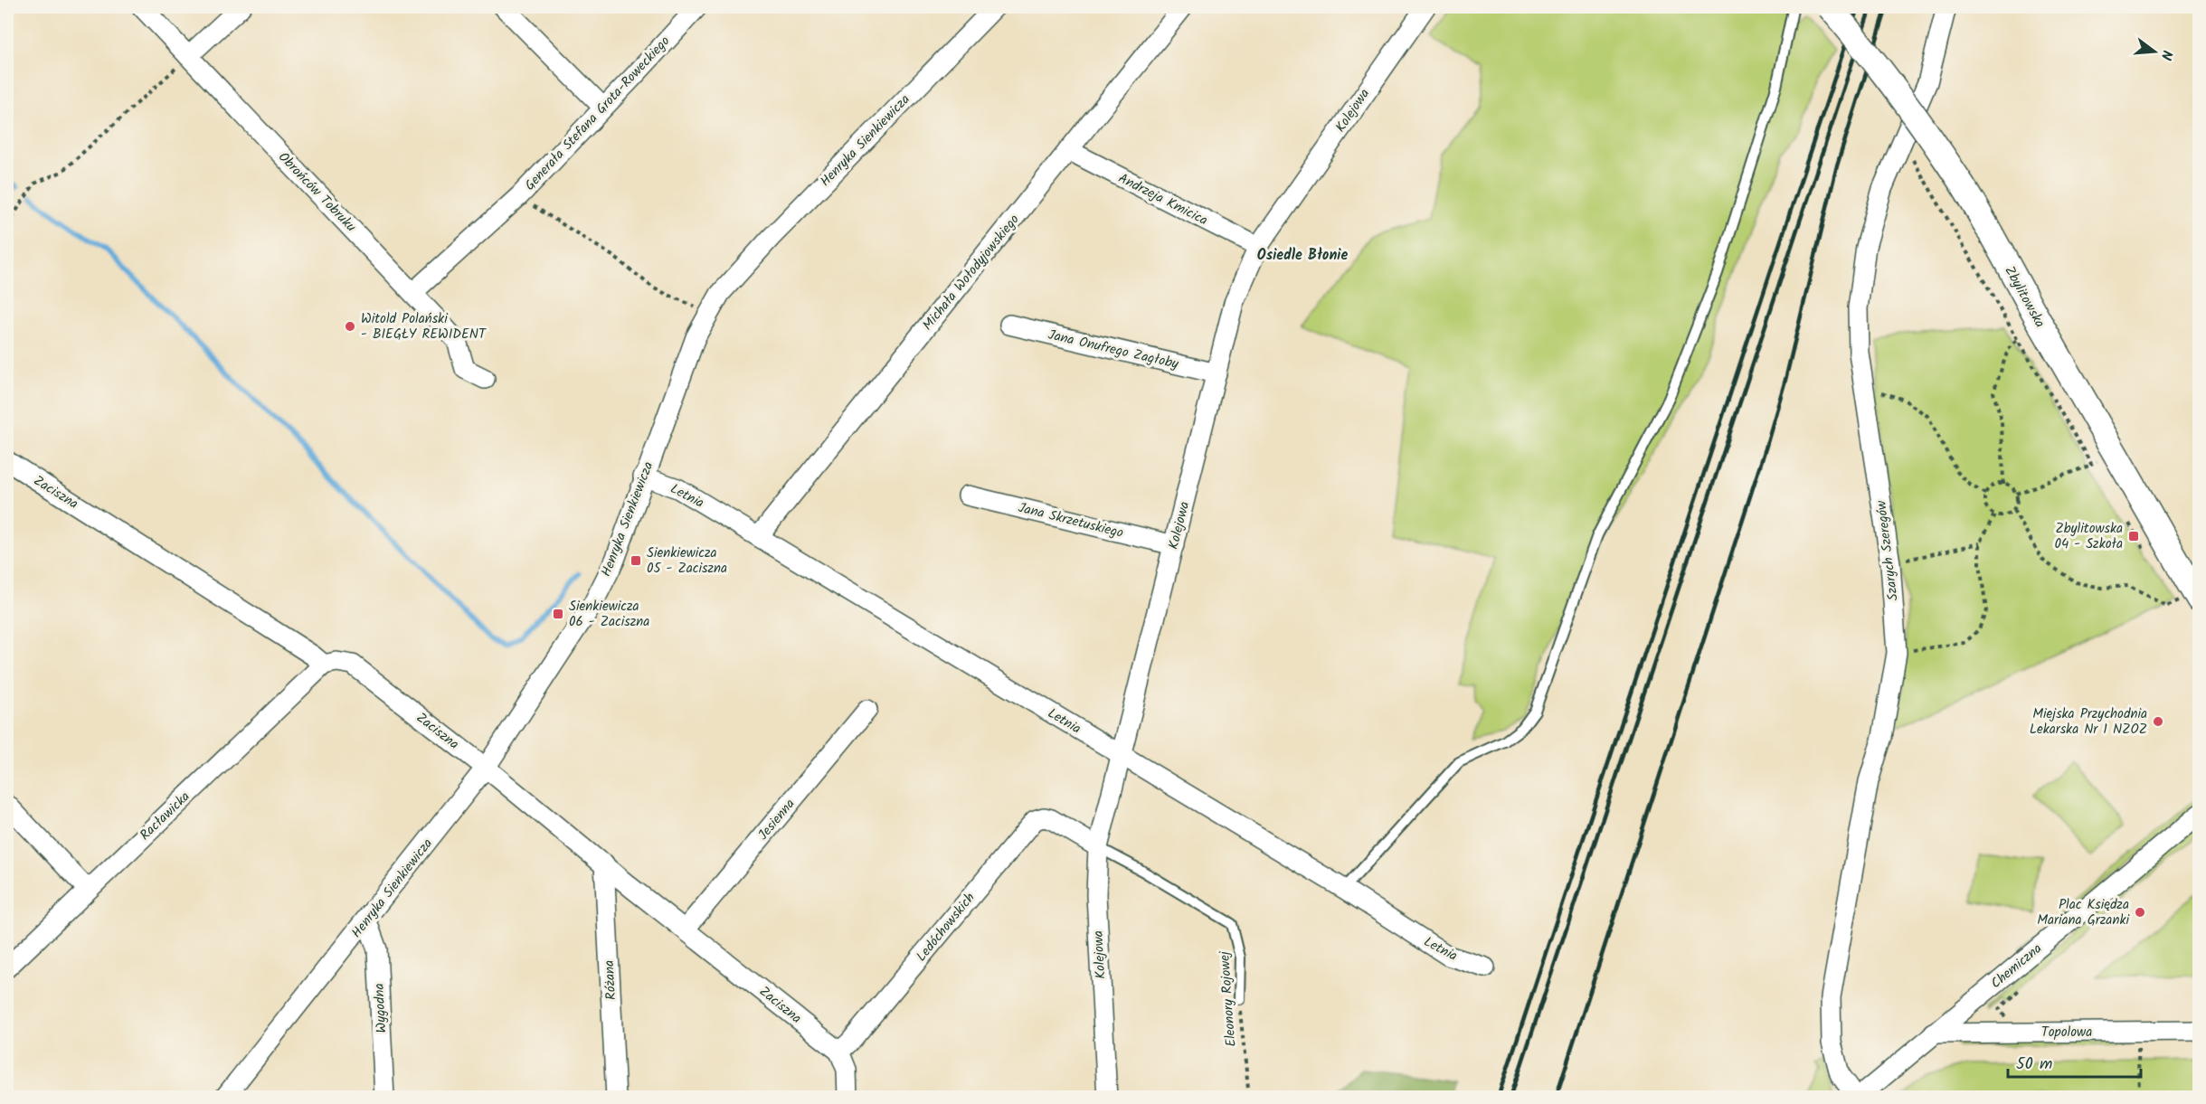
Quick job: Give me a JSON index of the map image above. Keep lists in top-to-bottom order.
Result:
{
  "streets": {
    "street": [
      "Kolejowa",
      "Generała Stefana Grota-Roweckiego",
      "Henryka Sienkiewicza",
      "Obrońców Tobruku",
      "Andrzeja Kmicica",
      "Michała Wołodyjowskiego",
      "Zbylitowska",
      "Jana Onufrego Zagłoby",
      "Zaciszna",
      "Letnia",
      "Jana Skrzetuskiego",
      "Szarych Szeregów",
      "Racławicka",
      "Jesienna",
      "Ledóchowskich",
      "Chemiczna",
      "Różana",
      "Wygodna",
      "Topolowa"
    ],
    "lane": ["Eleonory Rojowej"]
  },
  "crossings": [
    ["Kolejowa", "Andrzeja Kmicica"],
    ["Kolejowa", "Jana Onufrego Zagłoby"],
    ["Kolejowa", "Letnia"],
    ["Kolejowa", "Jana Skrzetuskiego"],
    ["Kolejowa", "Ledóchowskich"],
    ["Kolejowa", "Eleonory Rojowej"],
    ["Generała Stefana Grota-Roweckiego", "Henryka Sienkiewicza"],
    ["Generała Stefana Grota-Roweckiego", "Obrońców Tobruku"],
    ["Henryka Sienkiewicza", "Zaciszna"],
    ["Henryka Sienkiewicza", "Letnia"],
    ["Henryka Sienkiewicza", "Wygodna"],
    ["Andrzeja Kmicica", "Michała Wołodyjowskiego"],
    ["Michała Wołodyjowskiego", "Letnia"],
    ["Zaciszna", "Racławicka"],
    ["Zaciszna", "Jesienna"],
    ["Zaciszna", "Ledóchowskich"],
    ["Zaciszna", "Różana"],
    ["Szarych Szeregów", "Chemiczna"],
    ["Ledóchowskich", "Eleonory Rojowej"],
    ["Chemiczna", "Topolowa"]
  ],
  "districts": ["Osiedle Błonie"],
  "places": {
    "other": ["Witold Polański - BIEGŁY REWIDENT", "Miejska Przychodnia Lekarska Nr 1 NZOZ", "Plac Księdza Mariana Grzanki"],
    "transit": ["Zbylitowska 04 - Szkoła", "Sienkiewicza 05 - Zaciszna", "Sienkiewicza 06 - Zaciszna"]
  },
  "scale_bar": "50 m",
  "north": "right"
}
